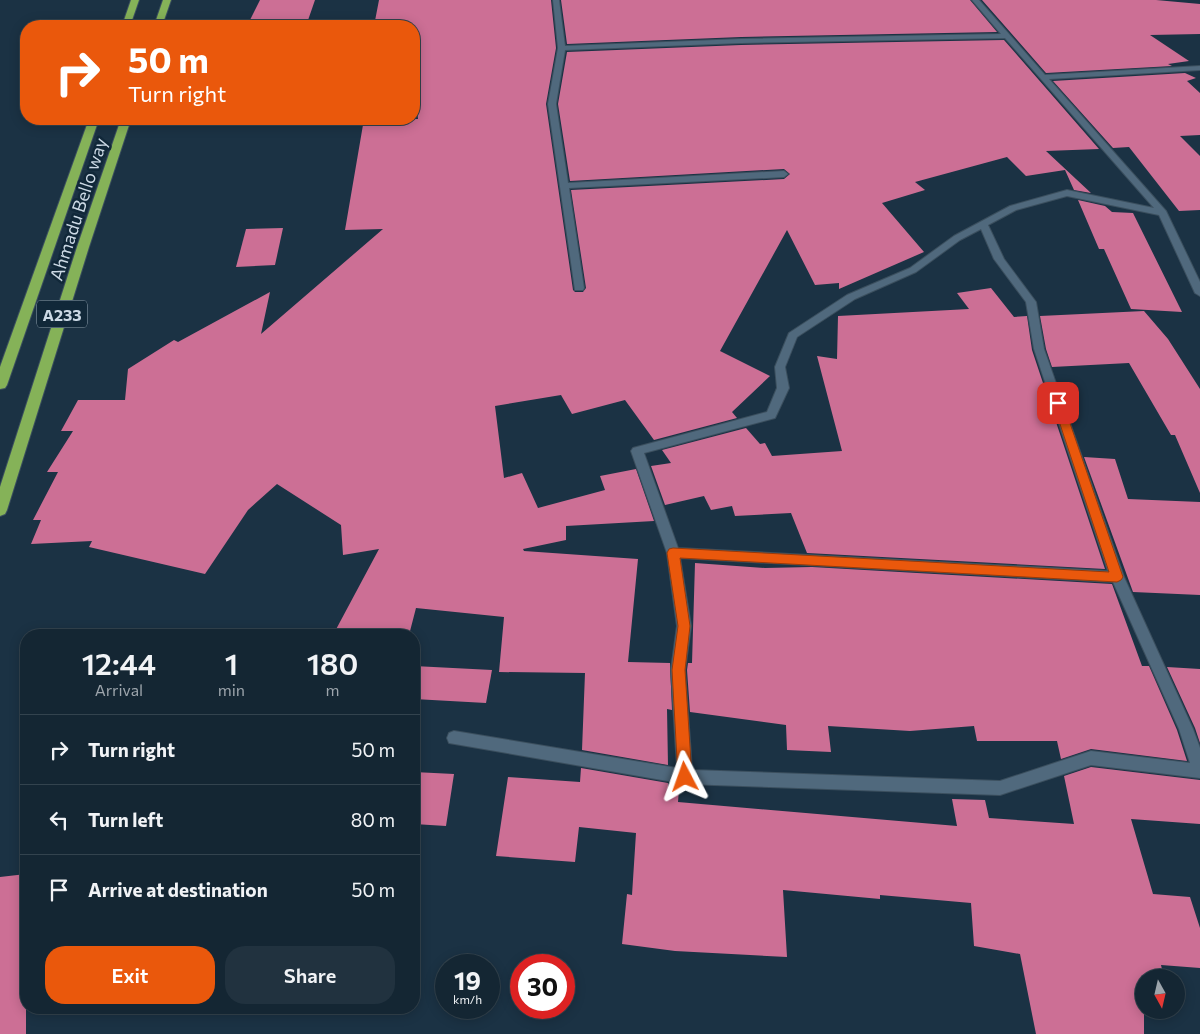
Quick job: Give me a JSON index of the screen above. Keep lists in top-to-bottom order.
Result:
{
  "streets": {
    "highway": ["Ahmadu Bello way", "A233"]
  },
  "north": "bottom",
  "page": {
    "turn": ["50 m", "Turn right"],
    "eta": [
      "12:44",
      "Arrival",
      "1",
      "min",
      "180",
      "m"
    ],
    "list": [
      {
        "name": "Turn right",
        "value": "50 m"
      },
      {
        "name": "Turn left",
        "value": "80 m"
      },
      {
        "name": "Arrive at destination",
        "value": "50 m"
      }
    ],
    "buttons": ["Exit", "Share"],
    "speed": "19 km/h",
    "limit": "30"
  }
}
